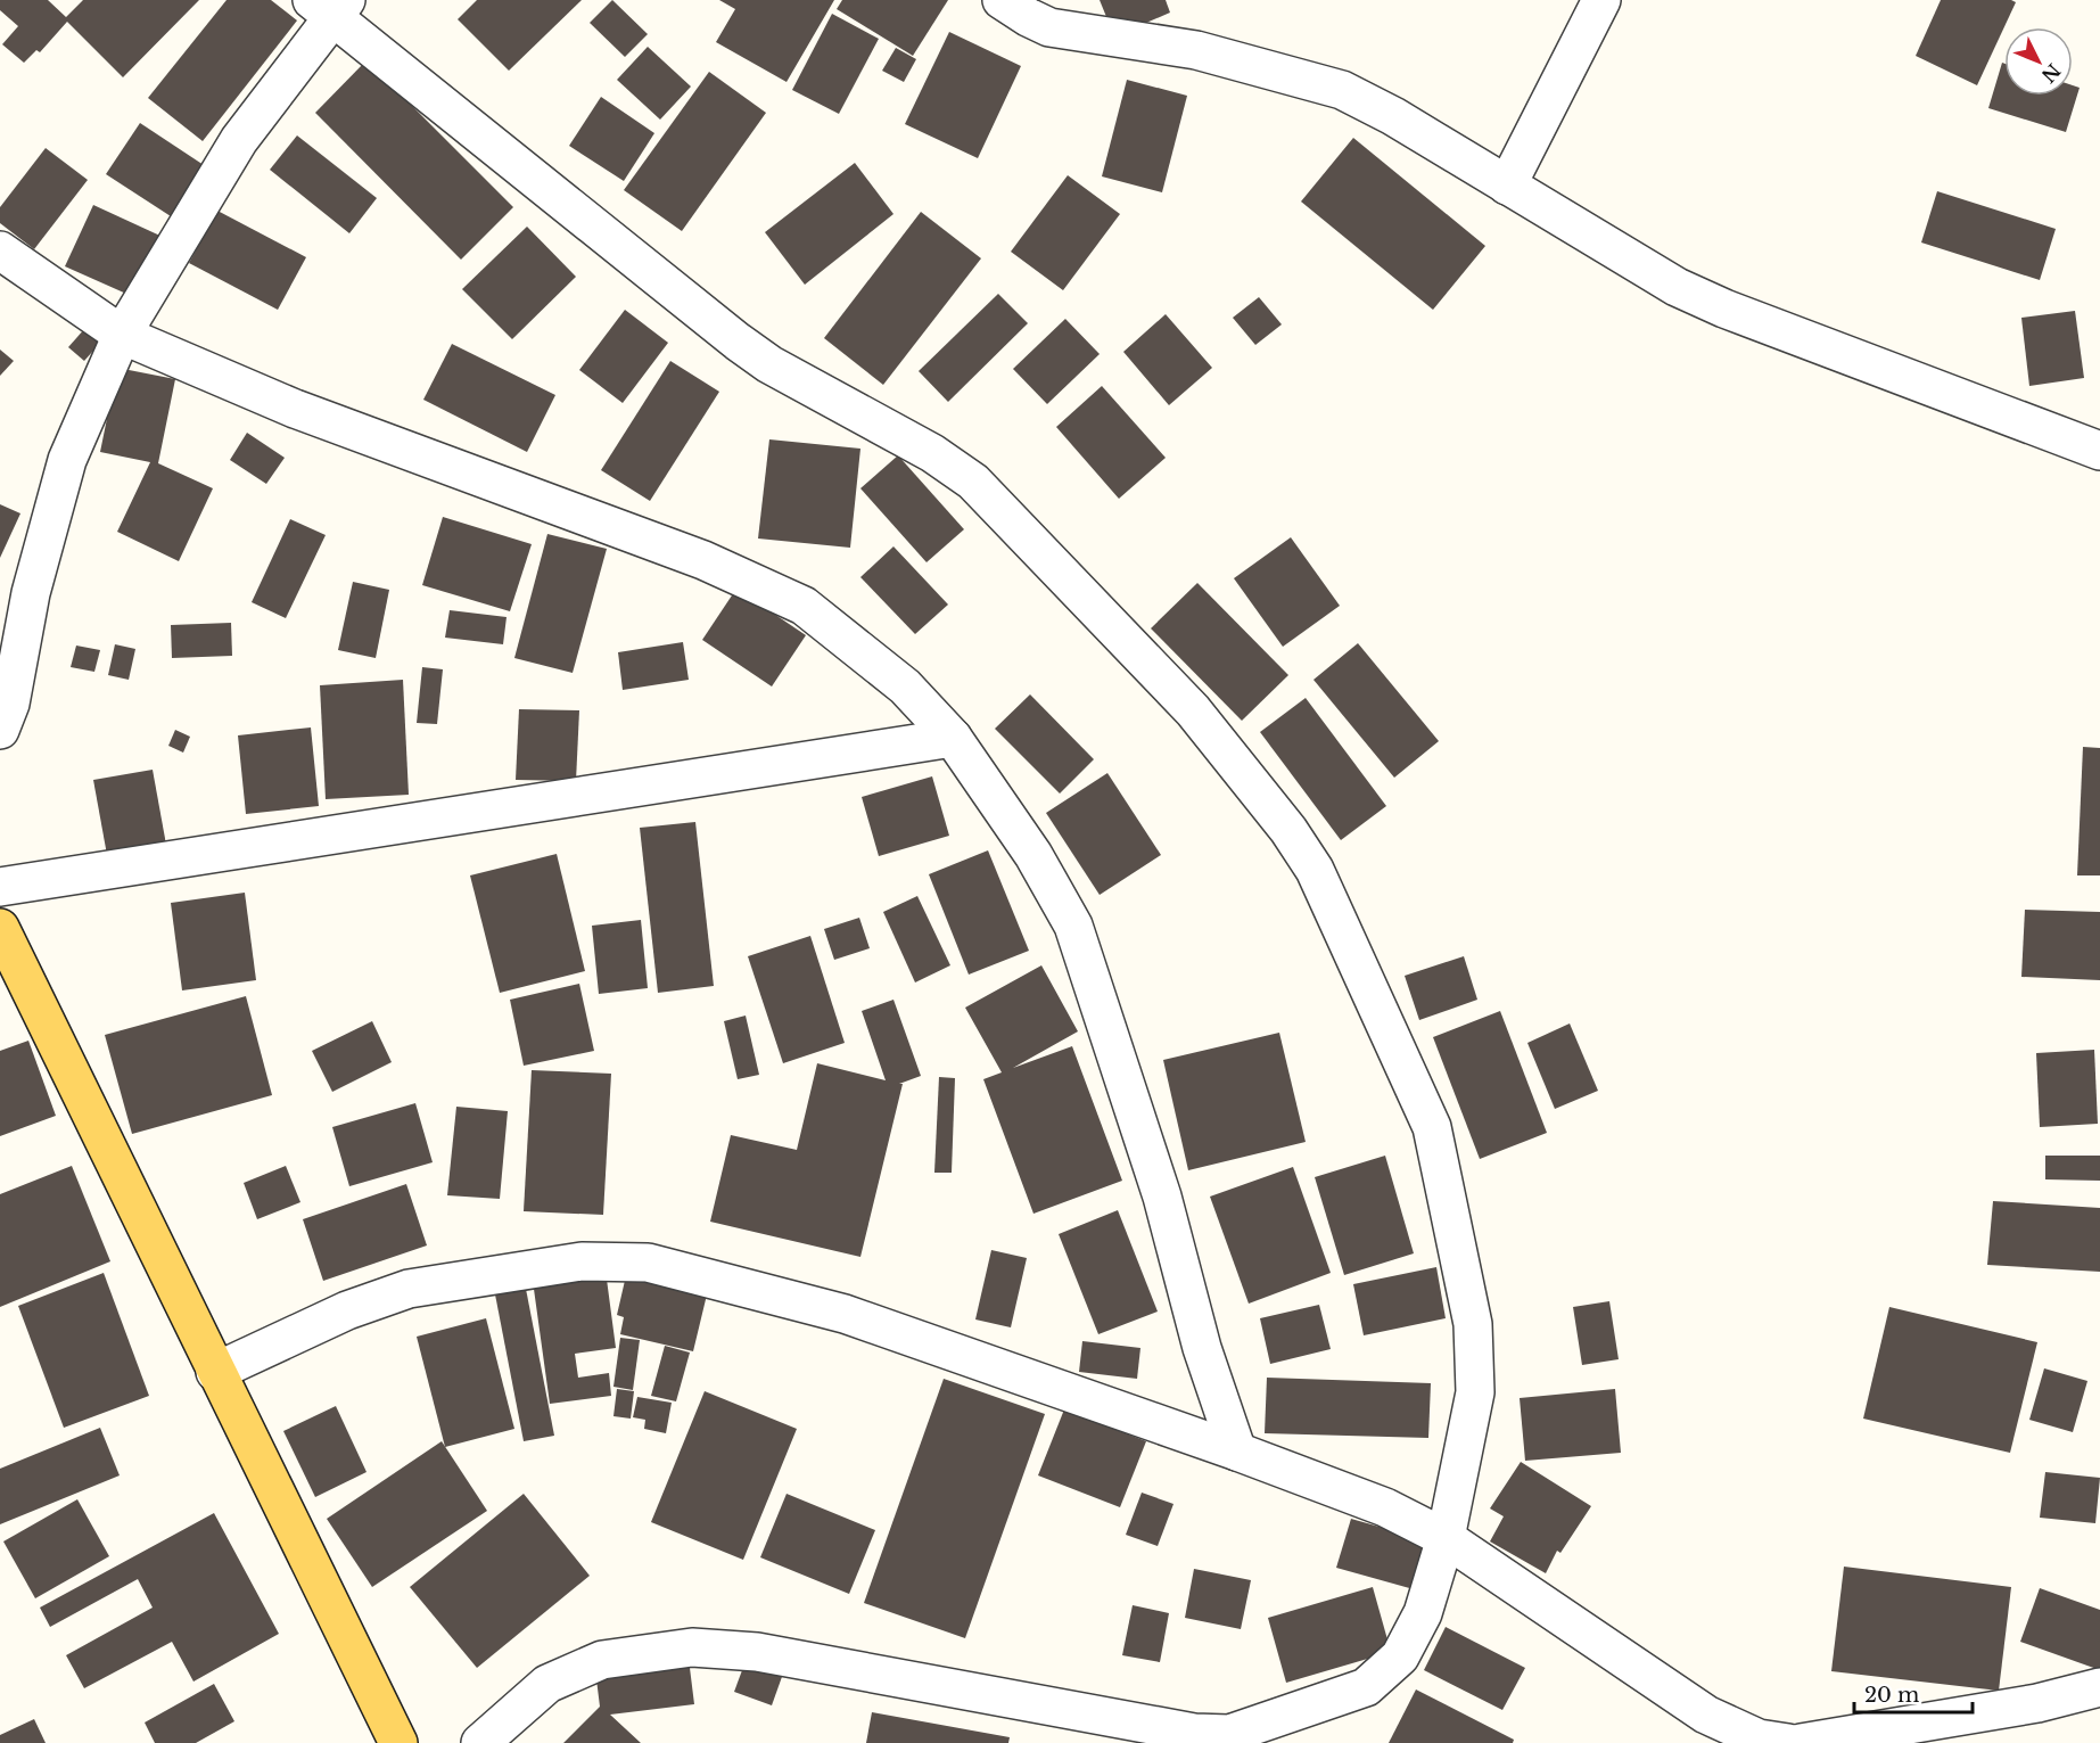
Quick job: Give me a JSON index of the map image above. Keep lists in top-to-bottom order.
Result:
{
  "scale_bar": "20 m",
  "north": "bottom right"
}
